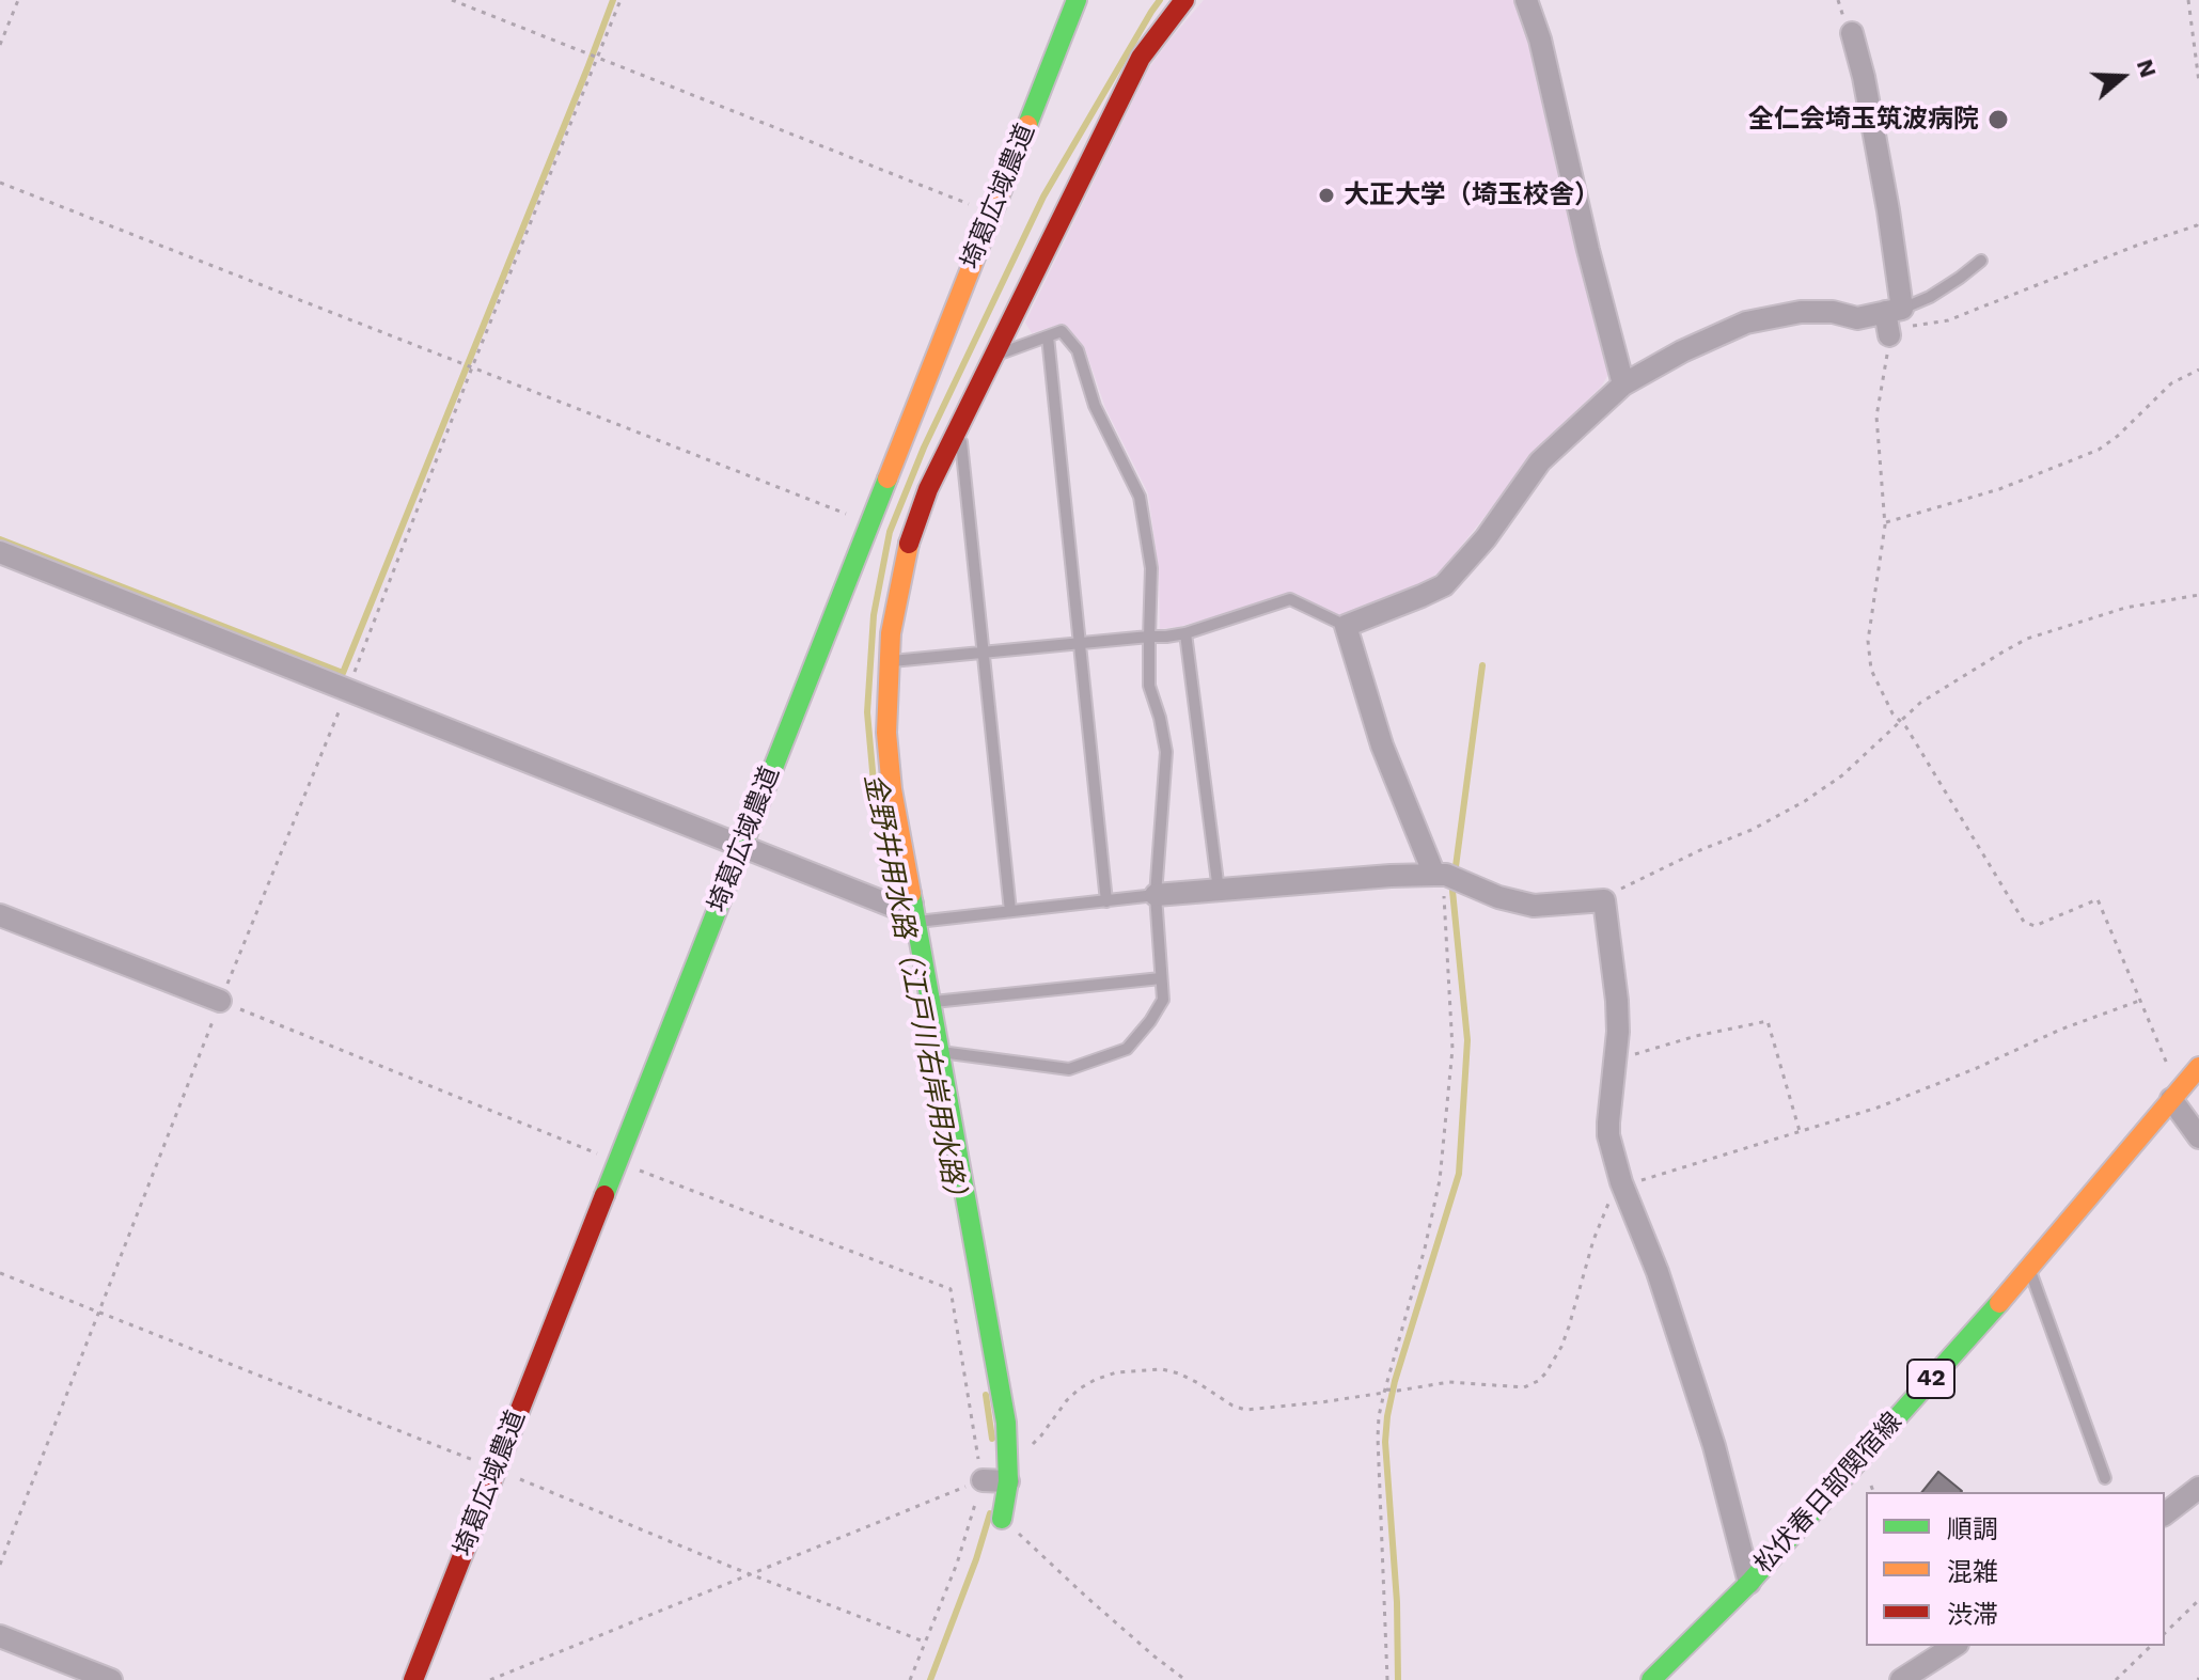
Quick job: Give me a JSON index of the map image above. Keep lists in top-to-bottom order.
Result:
{
  "streets": {
    "street": ["埼葛広域農道", "42", "松伏春日部関宿線"]
  },
  "water": ["金野井用水路（江戸川右岸用水路）"],
  "places": ["全仁会埼玉筑波病院", "大正大学（埼玉校舎）"],
  "legend": ["順調", "混雑", "渋滞"],
  "north": "right"
}
